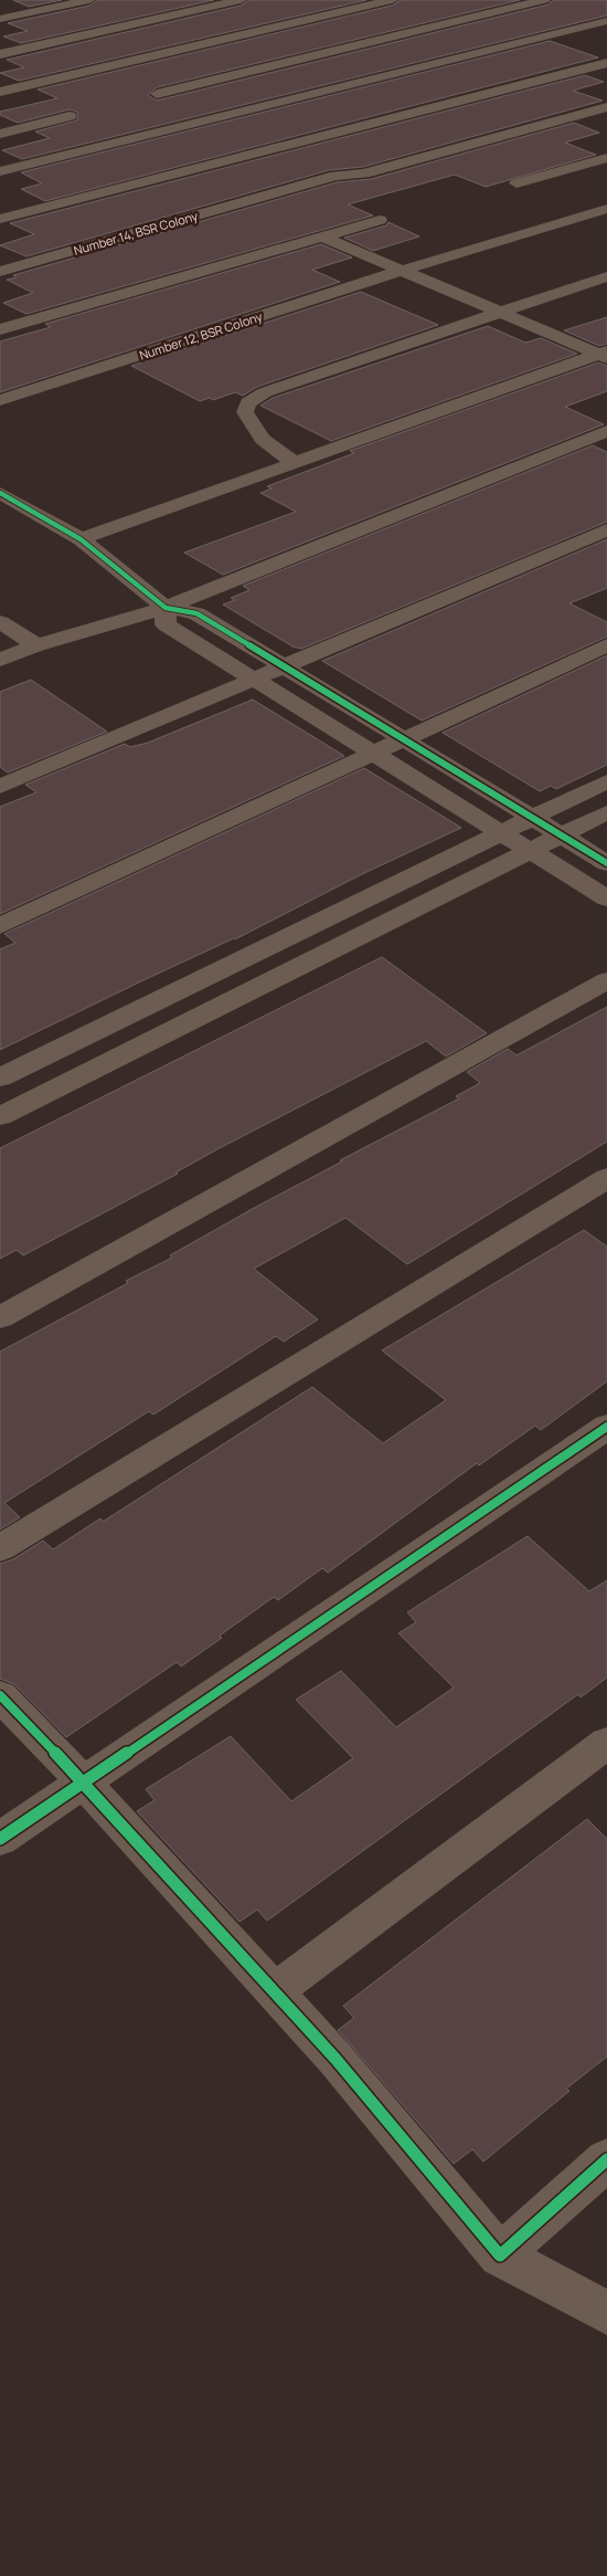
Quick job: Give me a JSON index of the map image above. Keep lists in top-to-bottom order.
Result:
{
  "streets": {
    "street": ["Number 14, BSR Colony", "Number 12, BSR Colony"]
  }
}
